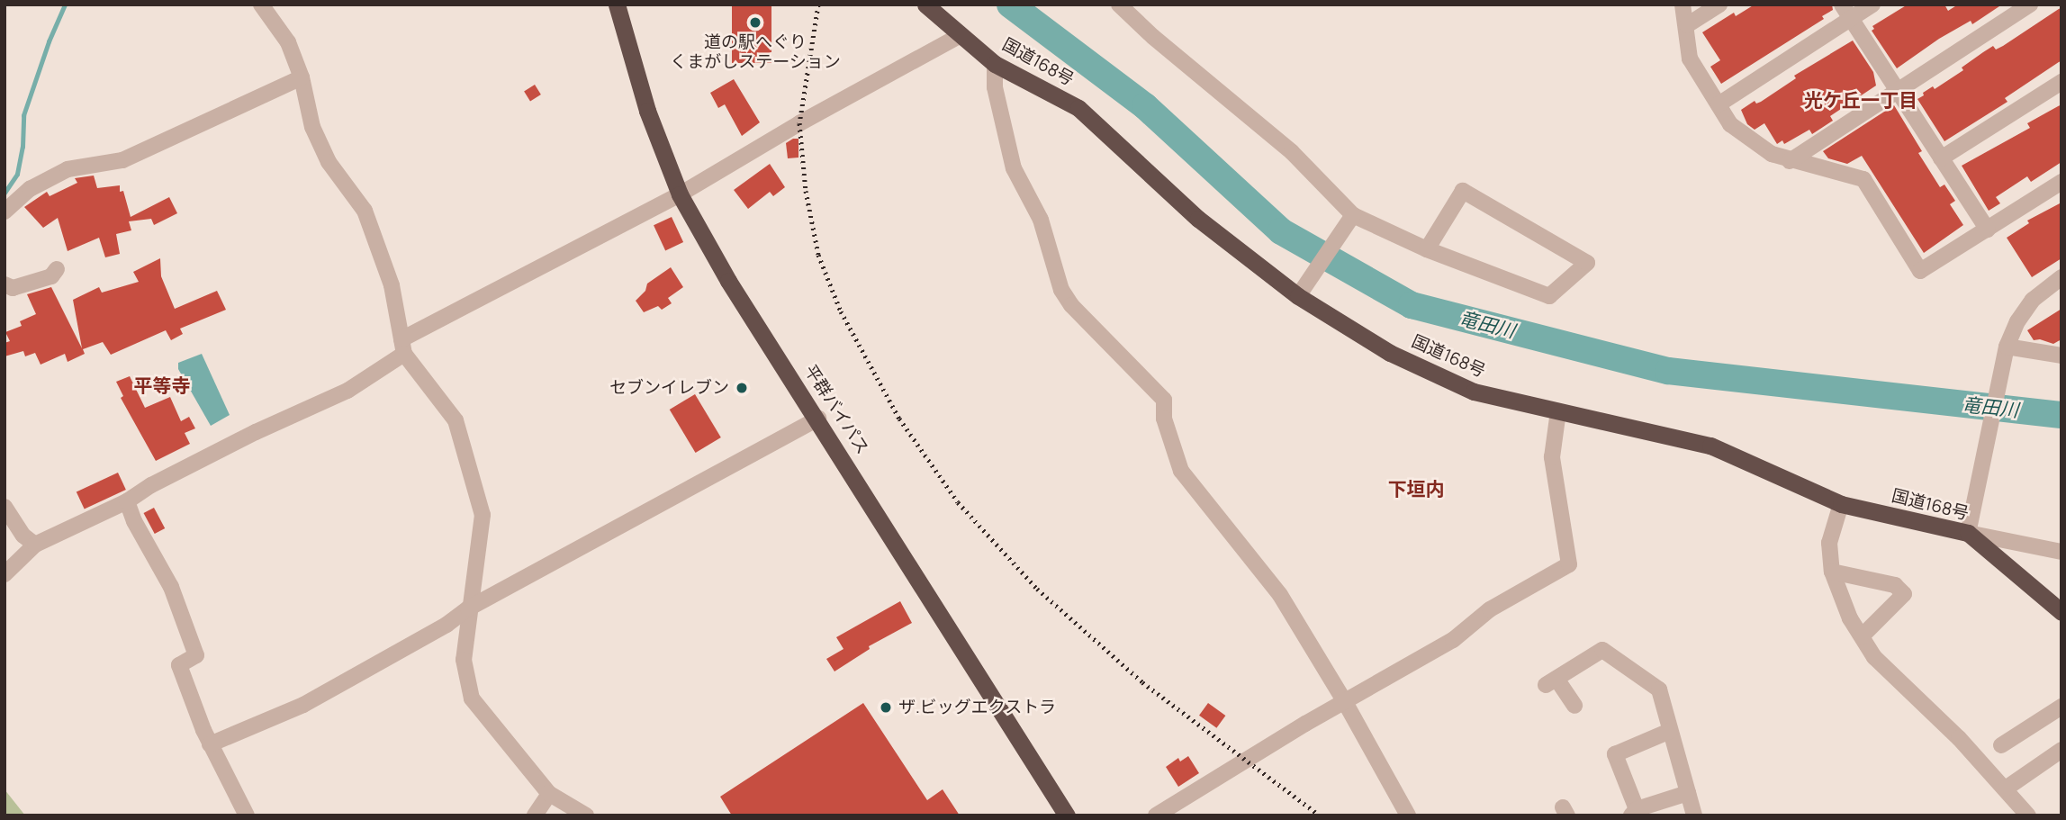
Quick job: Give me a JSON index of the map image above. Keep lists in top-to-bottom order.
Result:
{
  "streets": {
    "highway": ["国道168号", "平群バイパス"]
  },
  "districts": ["光ケ丘一丁目", "平等寺", "下垣内"],
  "water": ["竜田川"],
  "places": ["道の駅へぐり くまがしステーション", "セブンイレブン", "ザ.ビッグエクストラ"]
}
